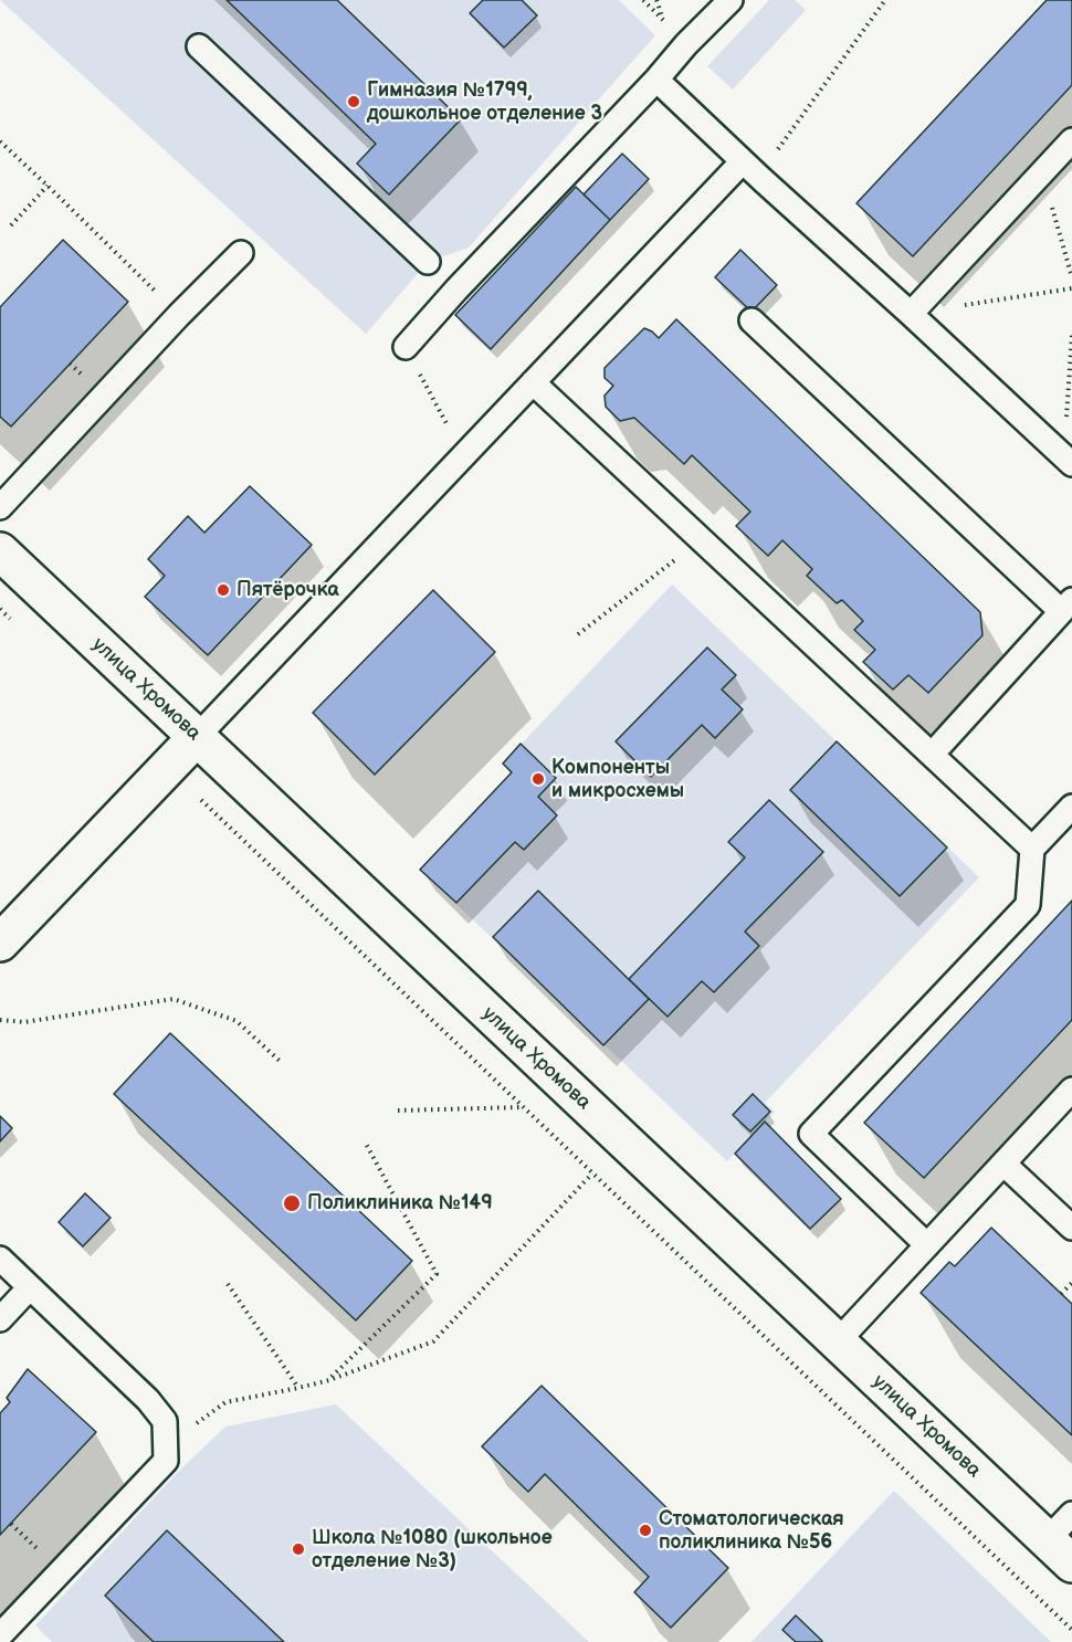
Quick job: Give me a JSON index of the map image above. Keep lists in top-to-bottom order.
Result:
{
  "streets": {
    "street": ["улица Хромова"]
  },
  "places": [
    "Гимназия №1799, дошкольное отделение 3",
    "Пятёрочка",
    "Компоненты и микросхемы",
    "Поликлиника №149",
    "Стоматологическая поликлиника №56",
    "Школа №1080 (школьное отделение №3)"
  ]
}
